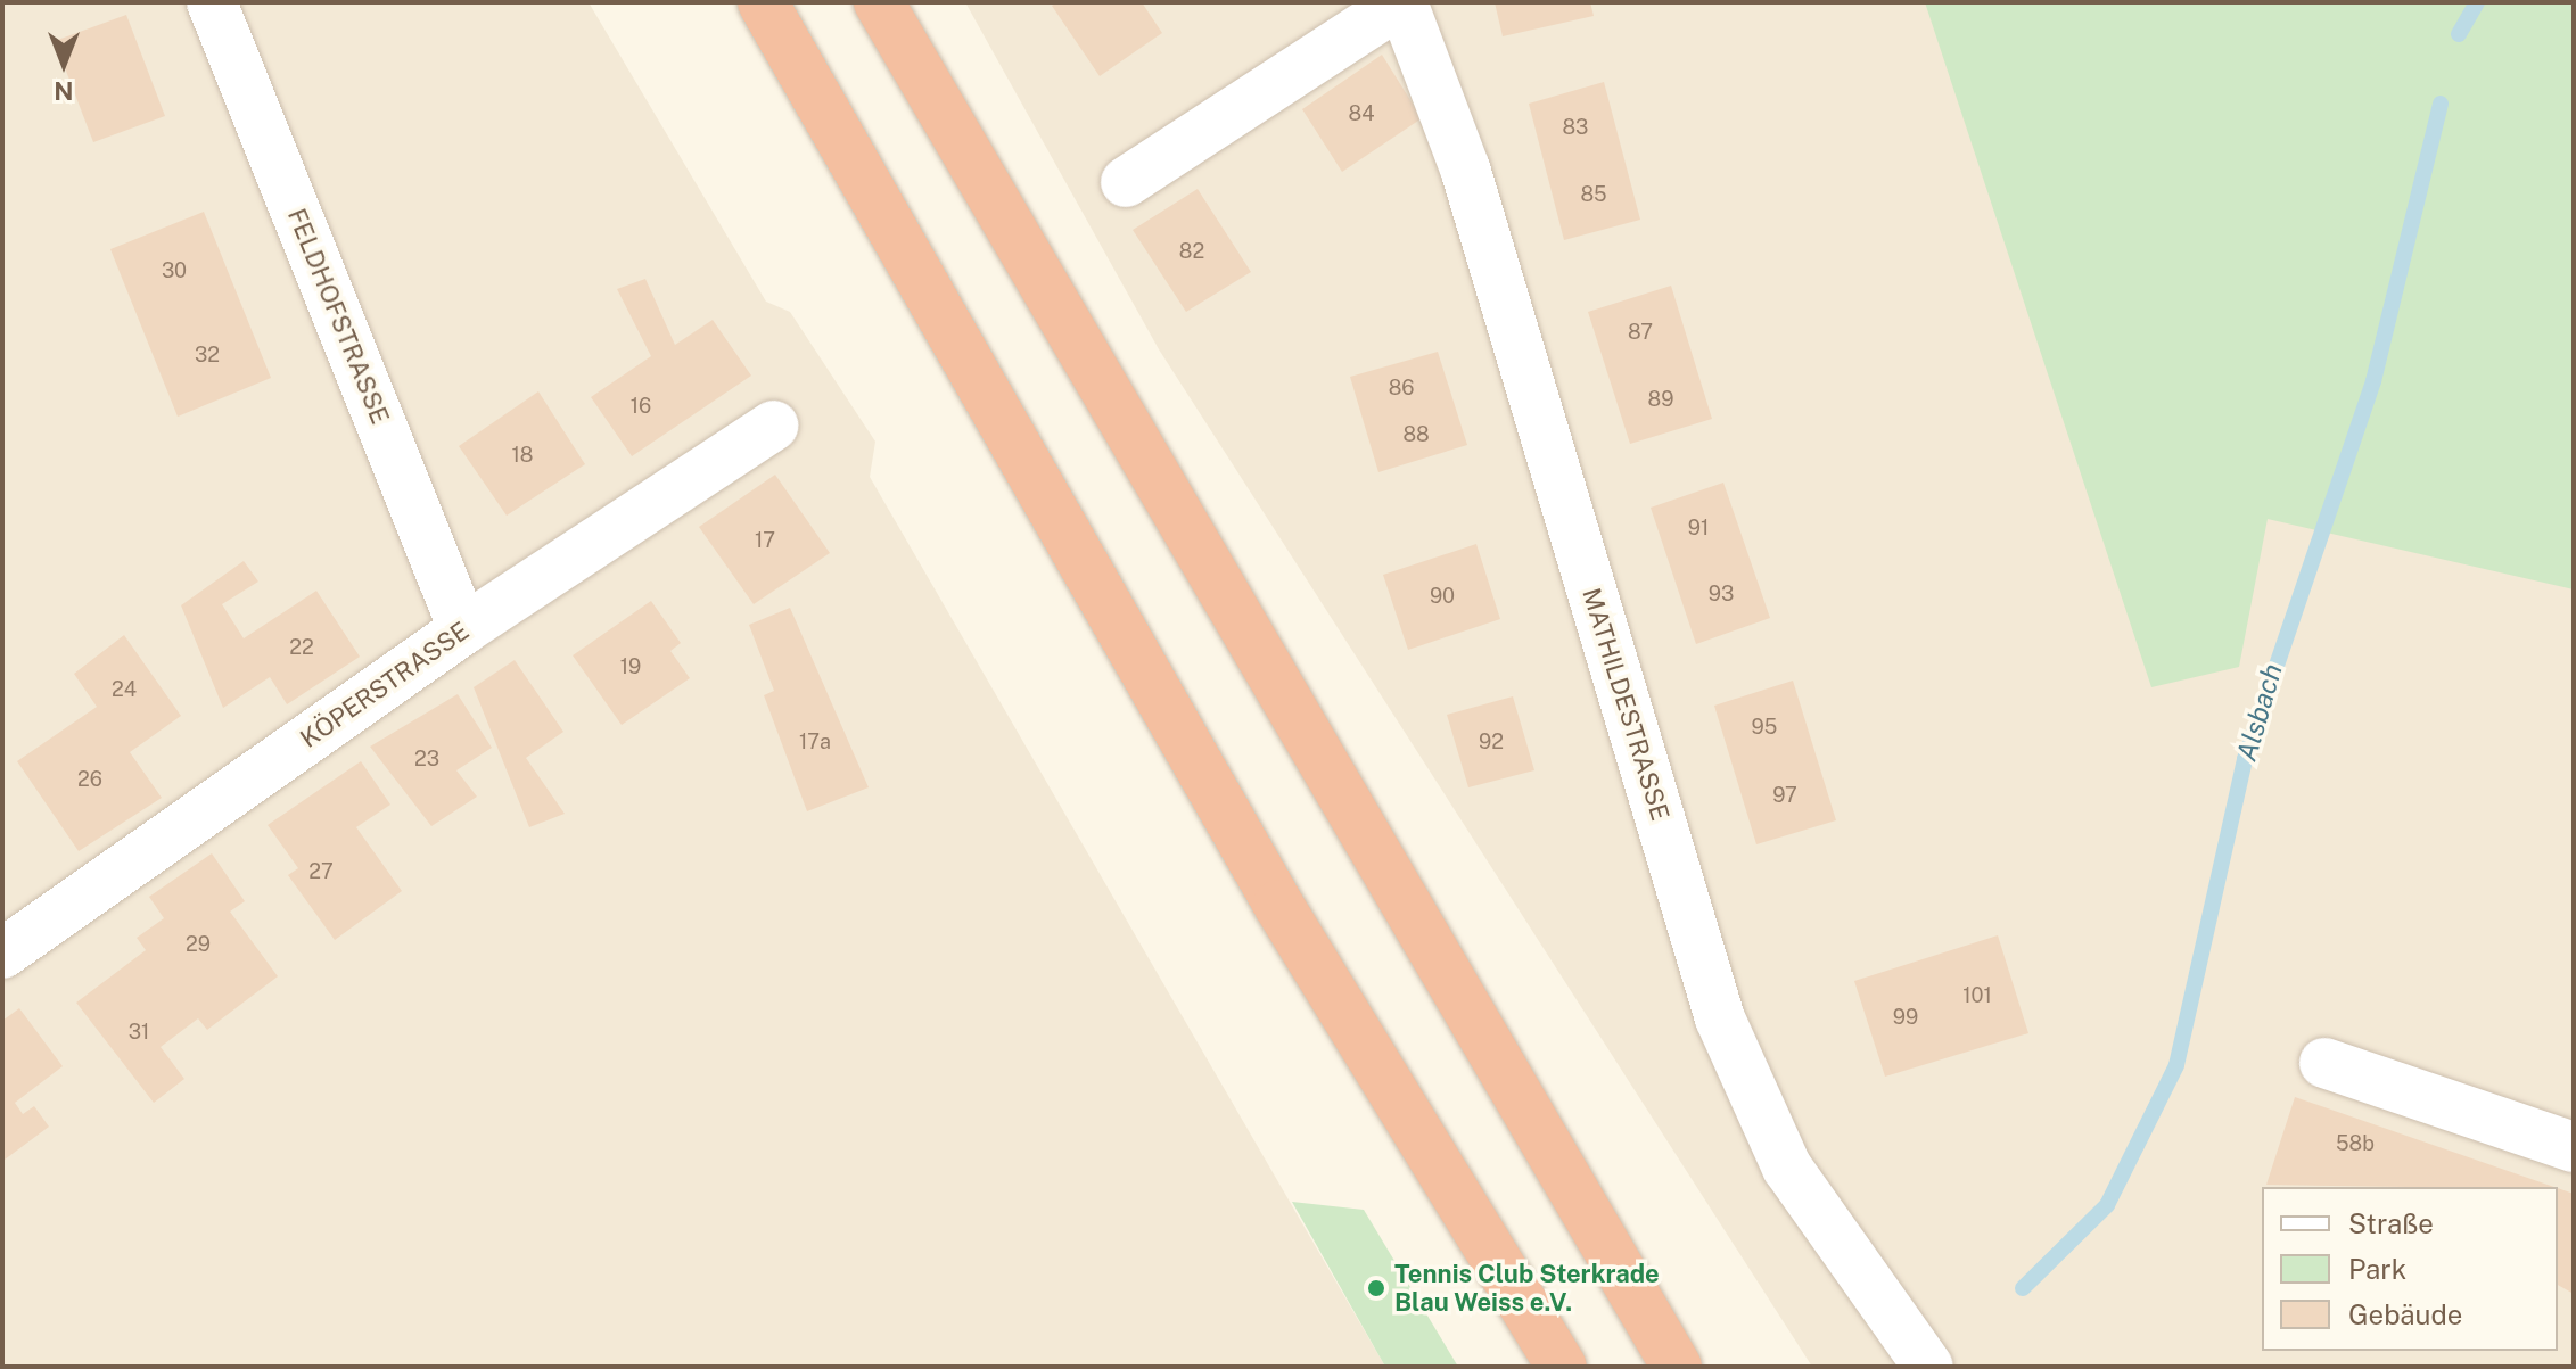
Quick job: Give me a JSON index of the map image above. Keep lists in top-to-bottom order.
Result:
{
  "streets": {
    "street": ["FELDHOFSTRASSE", "KÖPERSTRASSE", "MATHILDESTRASSE"]
  },
  "crossings": [
    ["FELDHOFSTRASSE", "KÖPERSTRASSE"]
  ],
  "water": ["Alsbach"],
  "places": ["Tennis Club Sterkrade Blau Weiss e.V."],
  "house_numbers": [
    "84",
    "83",
    "85",
    "82",
    "30",
    "87",
    "32",
    "86",
    "89",
    "16",
    "88",
    "18",
    "91",
    "17",
    "93",
    "90",
    "22",
    "19",
    "24",
    "95",
    "17a",
    "92",
    "23",
    "26",
    "97",
    "27",
    "29",
    "101",
    "99",
    "31",
    "58b"
  ],
  "legend": ["Straße", "Park", "Gebäude"],
  "north": "bottom"
}
